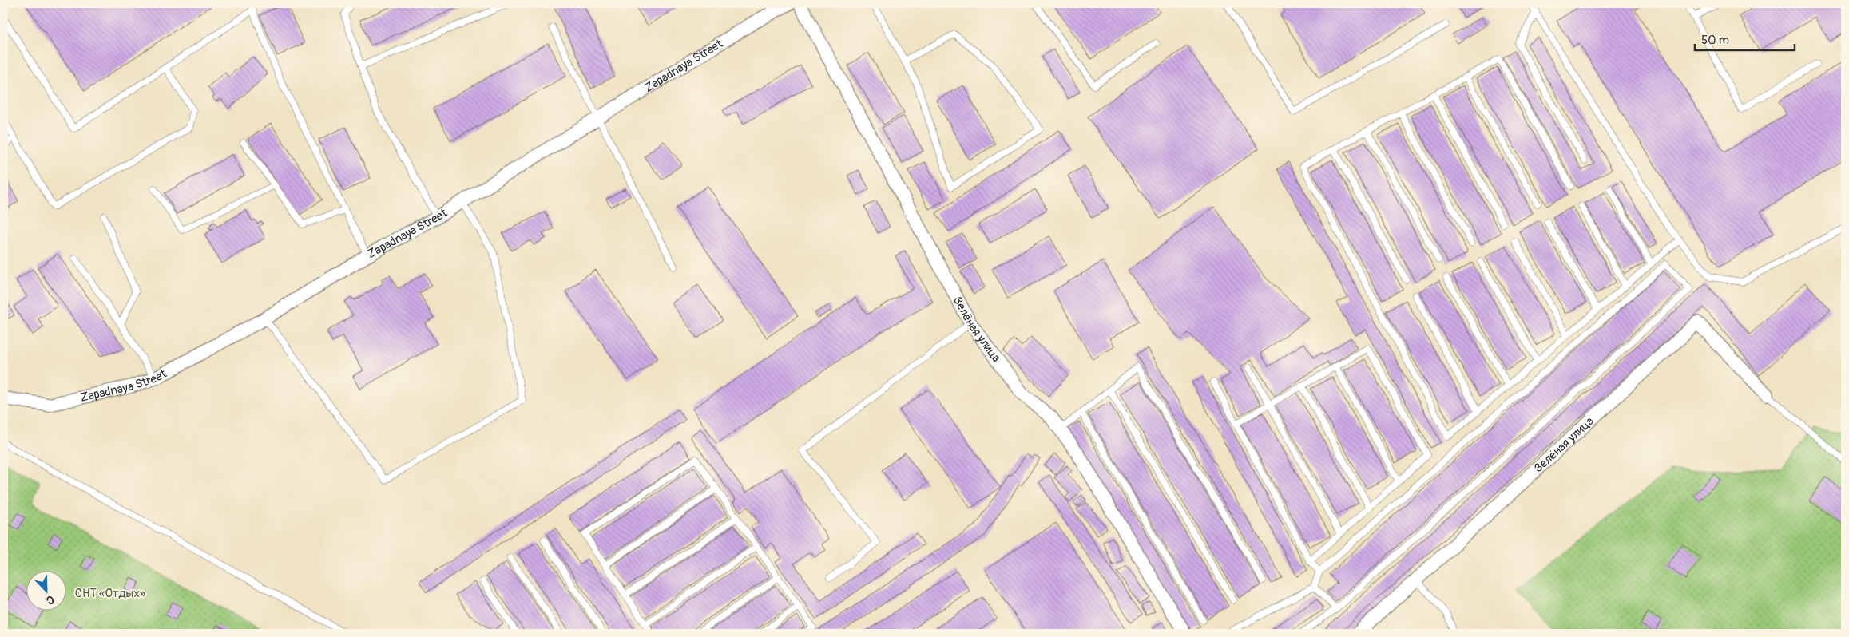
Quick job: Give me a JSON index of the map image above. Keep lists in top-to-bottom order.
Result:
{
  "streets": {
    "street": ["Zapadnaya Street", "Зелёная улица"]
  },
  "parks": ["СНТ «Отдых»"],
  "scale_bar": "50 m",
  "north": "bottom right"
}
